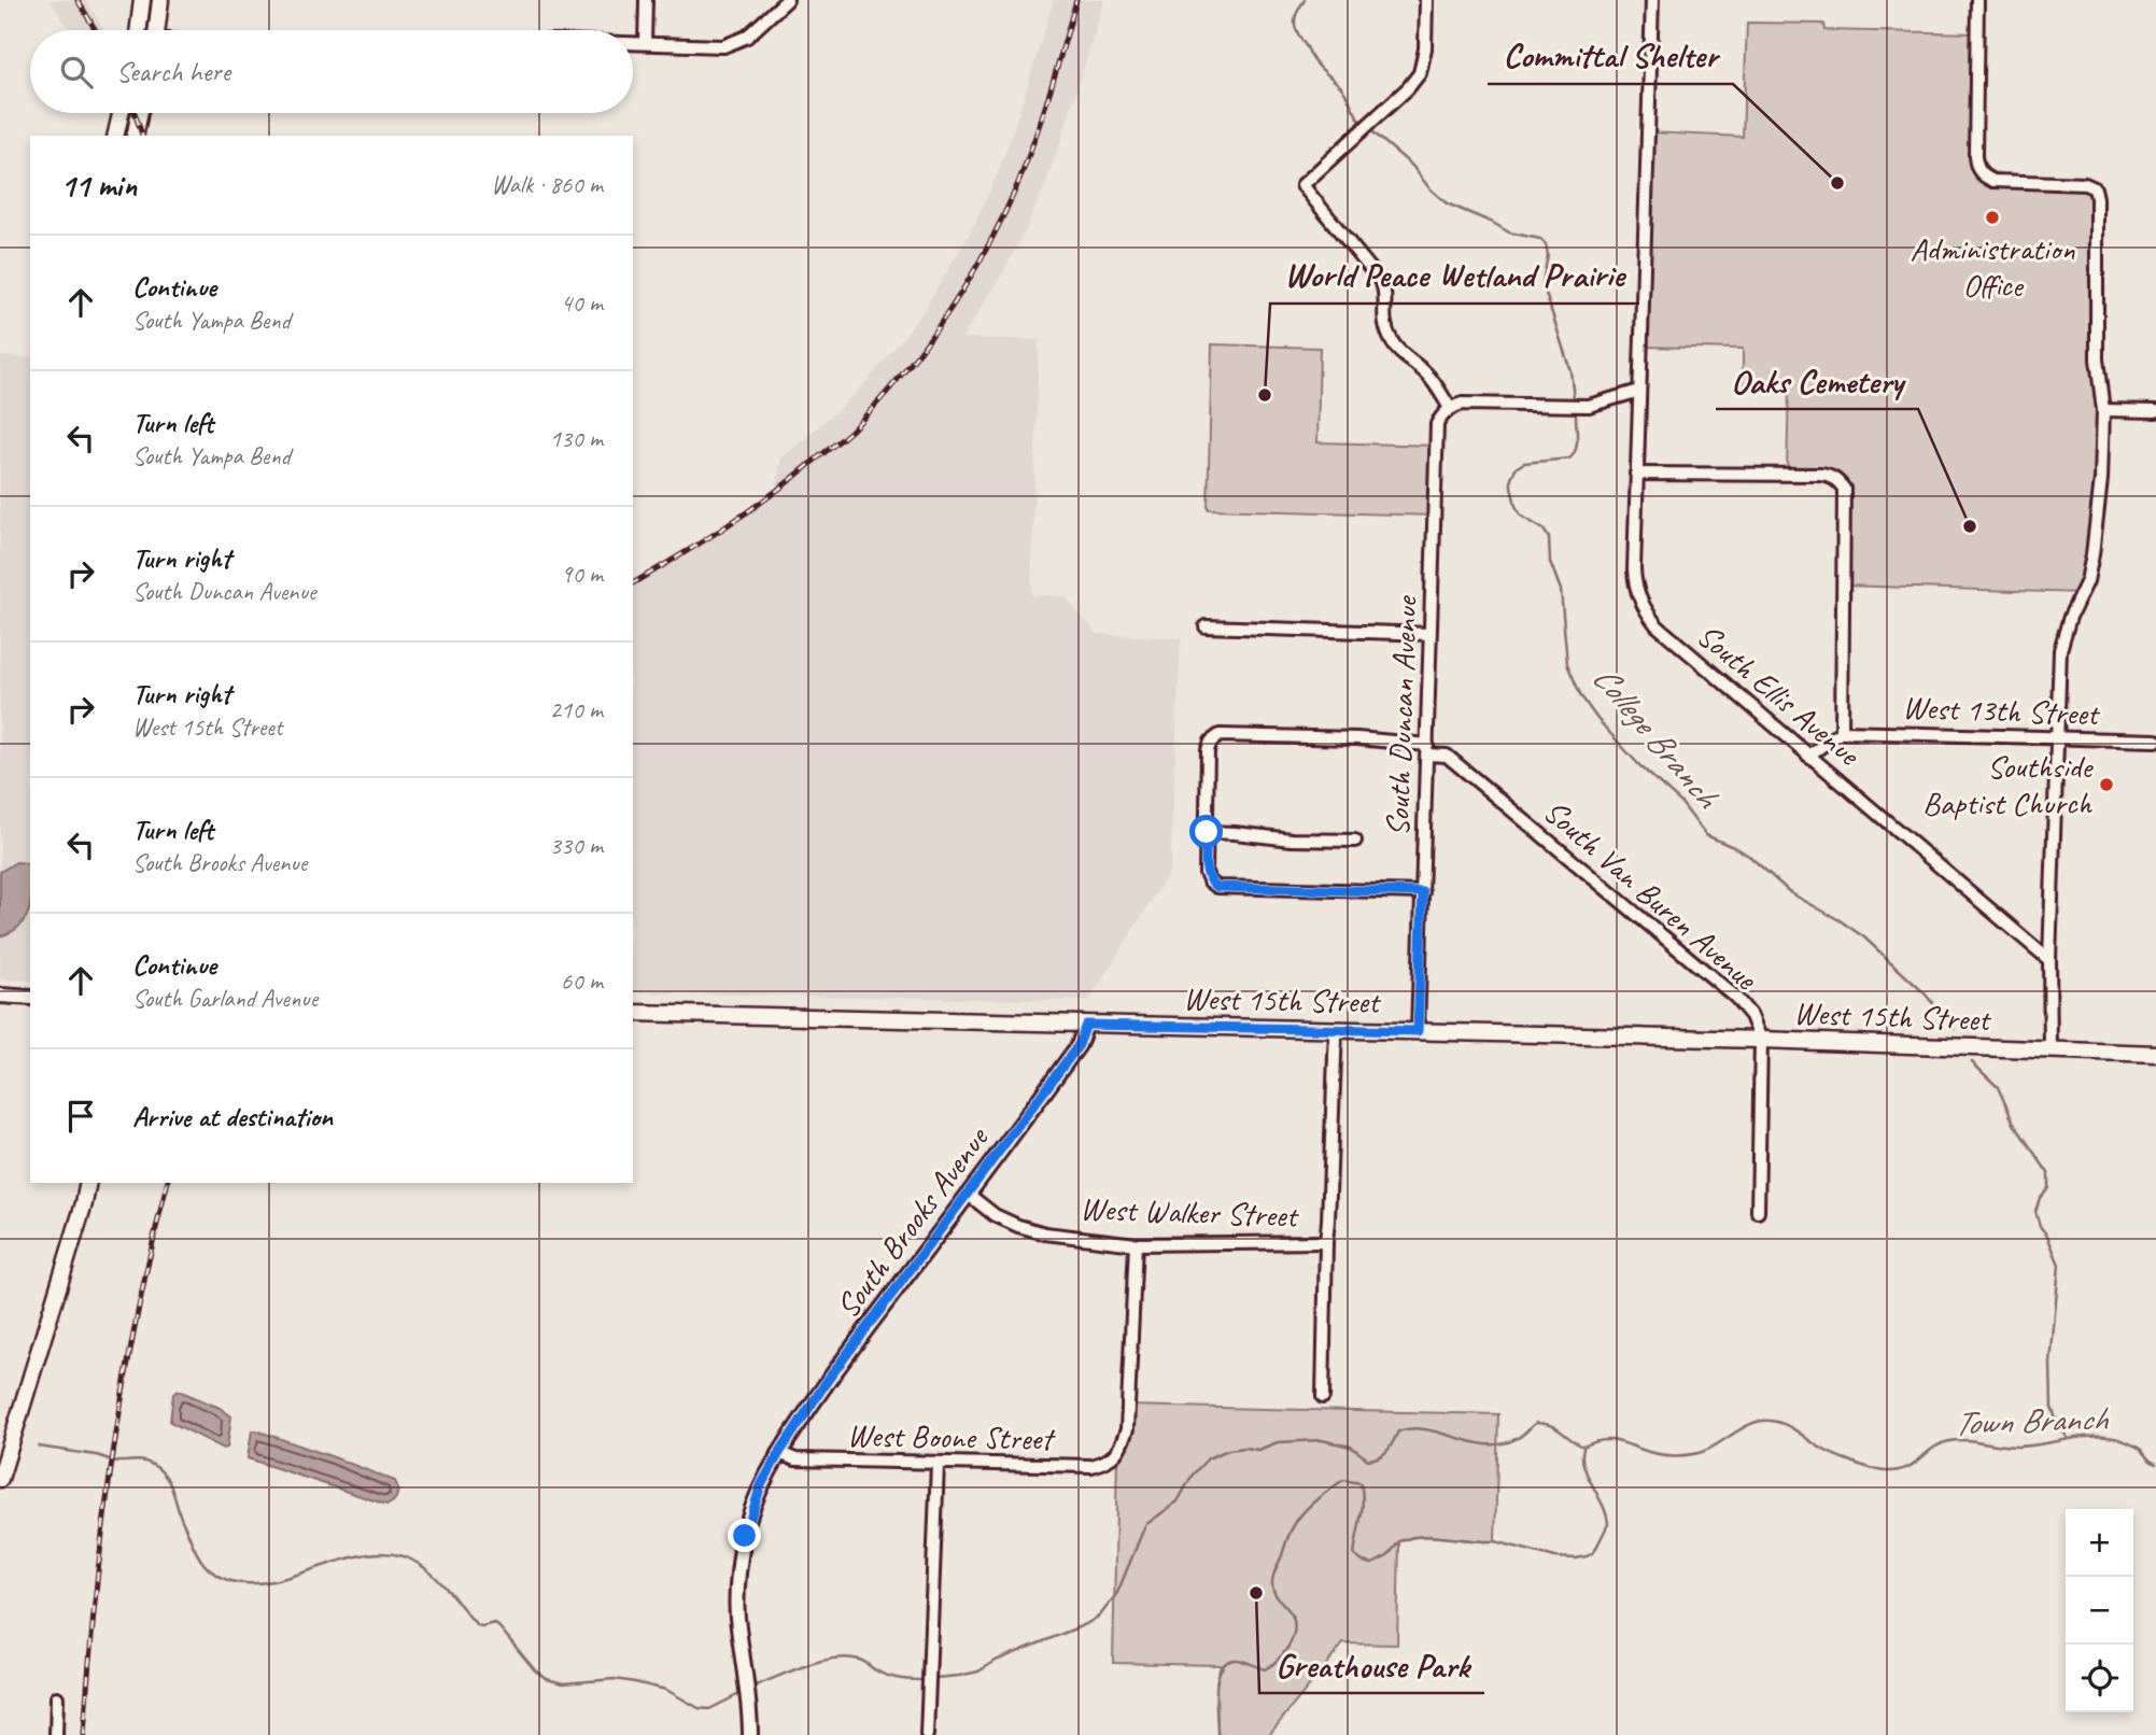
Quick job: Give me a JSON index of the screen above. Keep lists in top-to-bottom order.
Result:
{
  "streets": {
    "main road": ["West 15th Street"],
    "street": [
      "South Ellis Avenue",
      "West 13th Street",
      "South Duncan Avenue",
      "South Van Buren Avenue",
      "West Walker Street",
      "South Brooks Avenue",
      "West Boone Street"
    ]
  },
  "crossings": [
    ["South Duncan Avenue", "South Van Buren Avenue"],
    ["South Duncan Avenue", "West 15th Street"],
    ["South Van Buren Avenue", "West 15th Street"],
    ["West 15th Street", "South Brooks Avenue"],
    ["West Walker Street", "South Brooks Avenue"],
    ["West Walker Street", "West Boone Street"],
    ["South Brooks Avenue", "West Boone Street"]
  ],
  "water": ["College Branch", "Town Branch"],
  "places": [
    "Committal Shelter",
    "Administration Office",
    "World Peace Wetland Prairie",
    "Oaks Cemetery",
    "Southside Baptist Church",
    "Greathouse Park"
  ],
  "page": {
    "search": "Search here",
    "heading": ["11 min", "Walk · 860 m"],
    "list": [
      ["Continue", "South Yampa Bend", "40 m"],
      ["Turn left", "South Yampa Bend", "130 m"],
      ["Turn right", "South Duncan Avenue", "90 m"],
      ["Turn right", "West 15th Street", "210 m"],
      ["Turn left", "South Brooks Avenue", "330 m"],
      ["Continue", "South Garland Avenue", "60 m"],
      "Arrive at destination"
    ],
    "map_buttons": ["+", "−"]
  }
}
